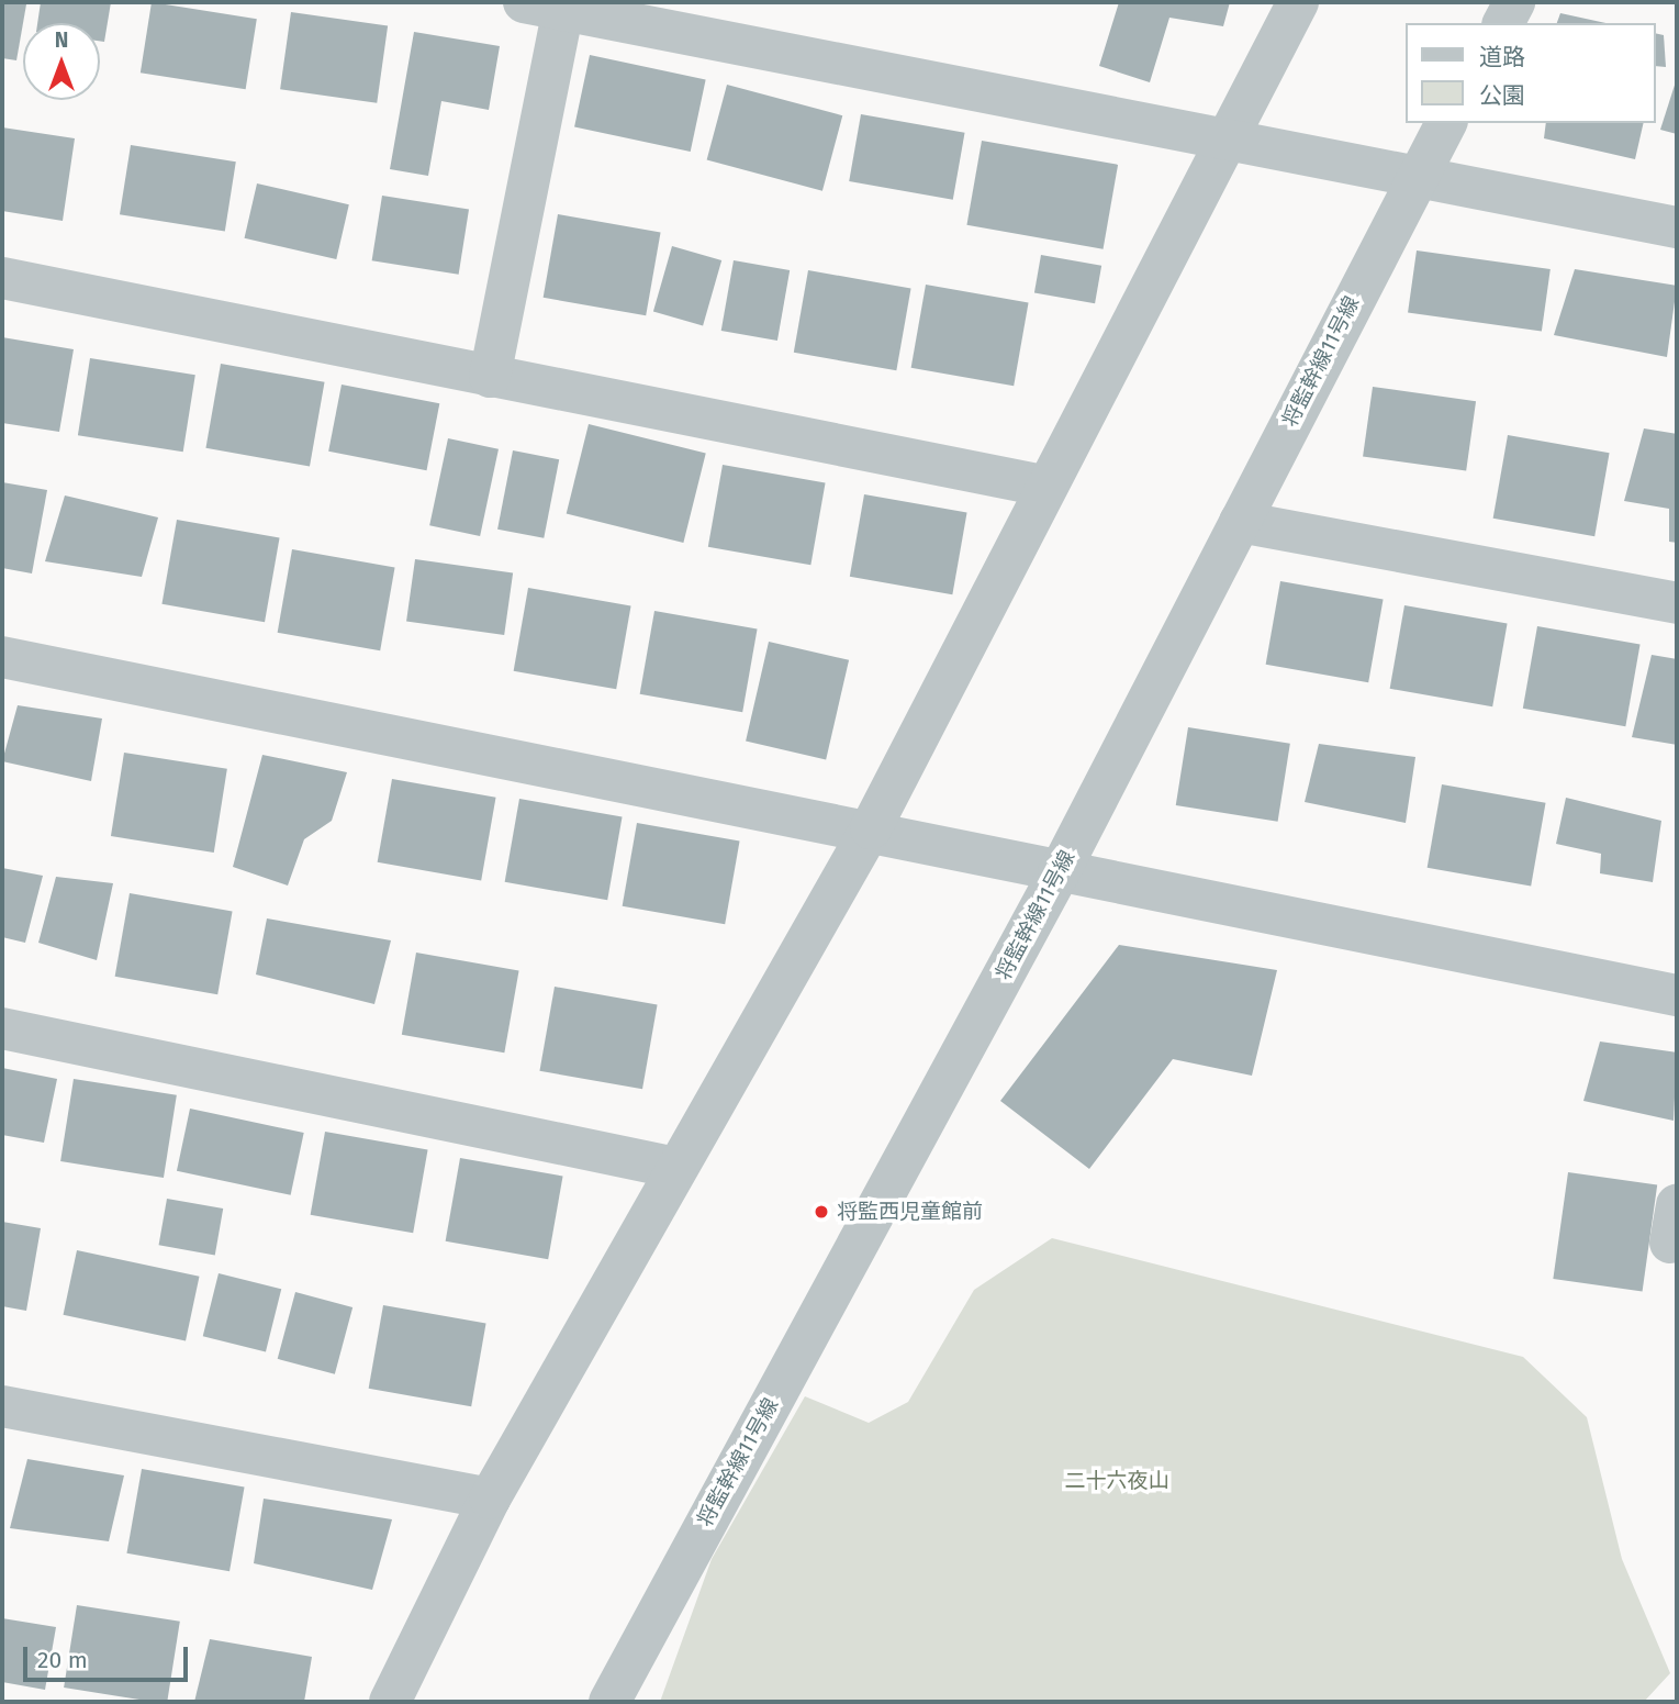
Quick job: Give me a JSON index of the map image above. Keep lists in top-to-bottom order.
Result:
{
  "streets": {
    "street": ["将監幹線11号線"]
  },
  "parks": ["二十六夜山"],
  "places": ["将監西児童館前"],
  "legend": ["道路", "公園"],
  "scale_bar": "20 m",
  "north": "top"
}
